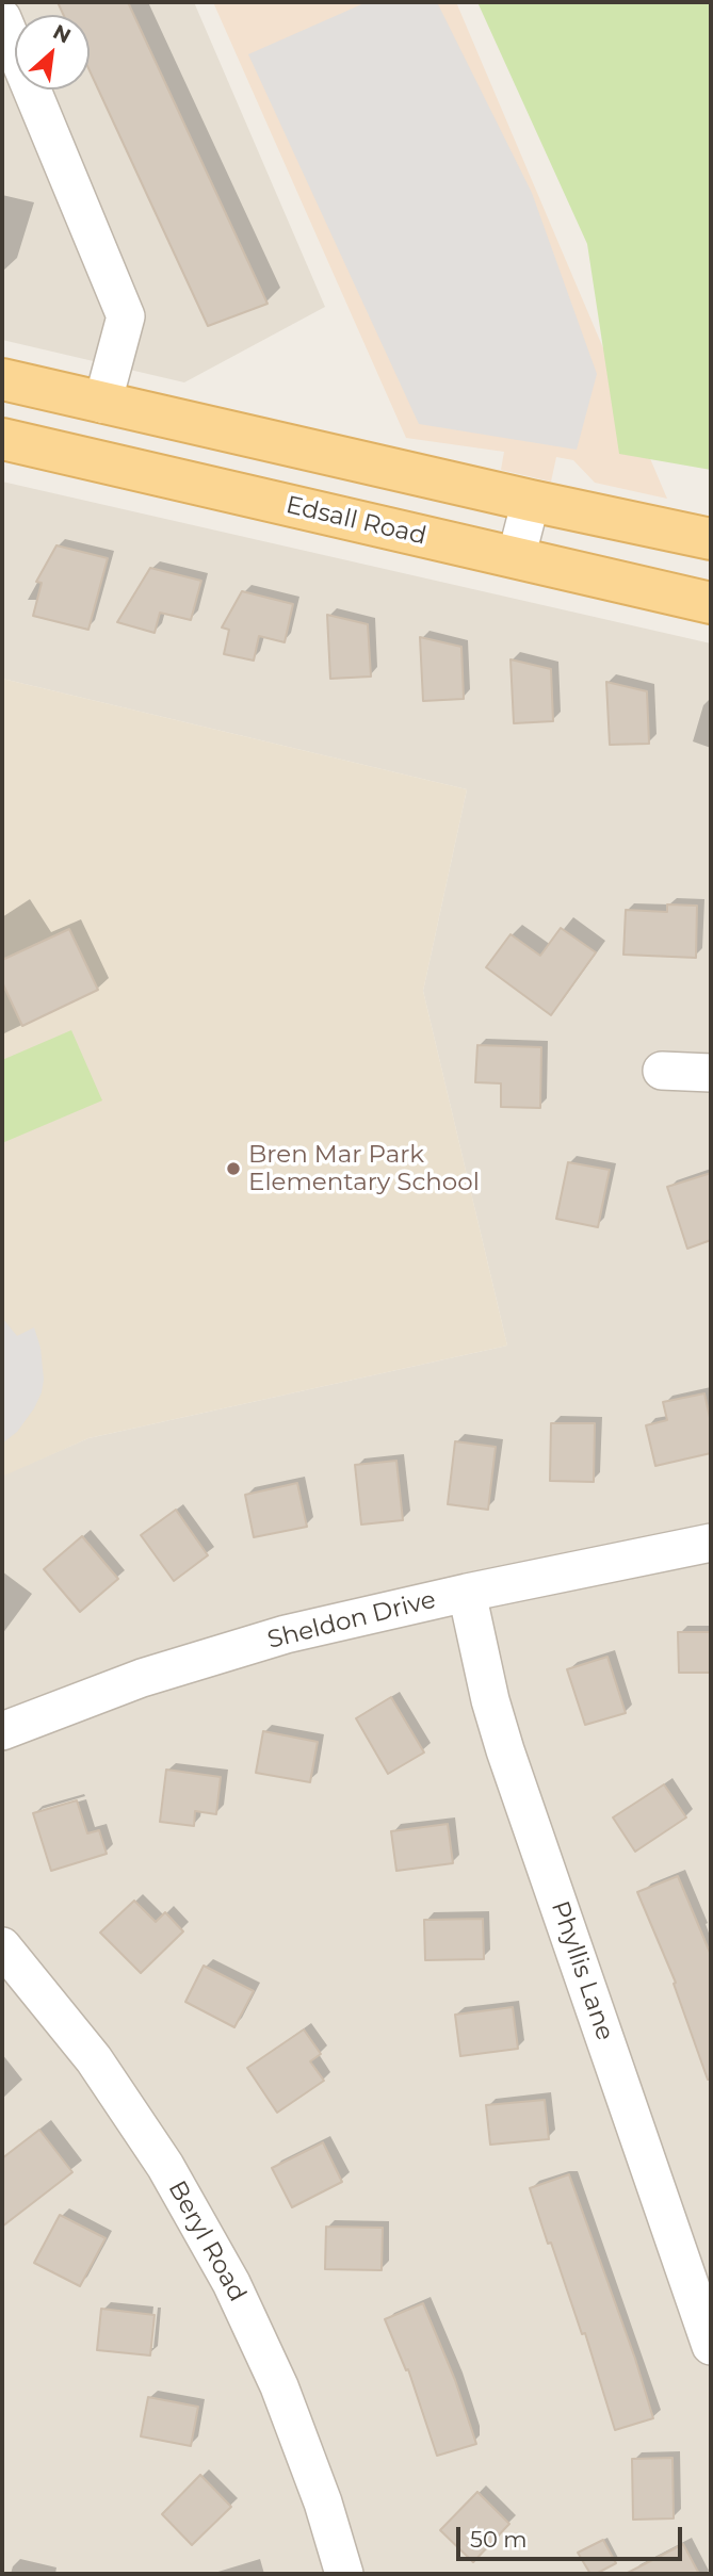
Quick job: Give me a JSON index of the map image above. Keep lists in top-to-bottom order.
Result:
{
  "streets": {
    "main road": ["Edsall Road"],
    "street": ["Sheldon Drive", "Phyllis Lane", "Beryl Road"]
  },
  "crossings": [
    ["Sheldon Drive", "Phyllis Lane"]
  ],
  "places": ["Bren Mar Park Elementary School"],
  "scale_bar": "50 m",
  "north": "top right"
}
